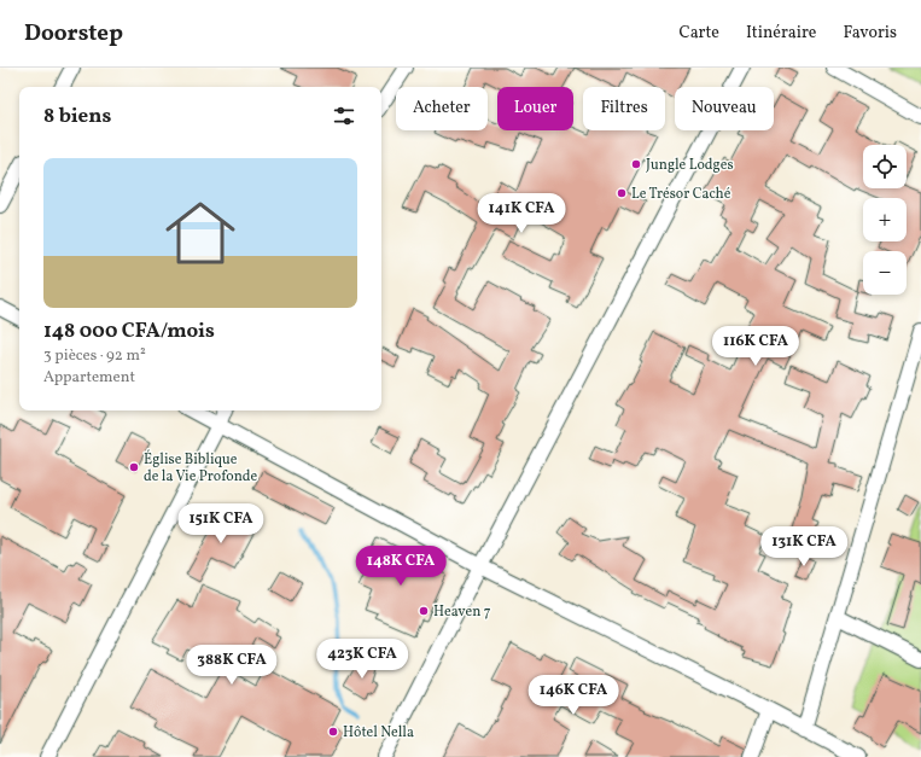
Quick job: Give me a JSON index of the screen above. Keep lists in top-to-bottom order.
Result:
{
  "places": [
    "Jungle Lodges",
    "Le Trésor Caché",
    "Église Biblique de la Vie Profonde",
    "Heaven 7",
    "Hôtel Nella"
  ],
  "page": {
    "header": "Doorstep",
    "nav": ["Carte", "Itinéraire", "Favoris"],
    "chip": [
      "Acheter",
      "Louer",
      "Filtres",
      "Nouveau"
    ],
    "heading": "8 biens",
    "map_buttons": ["+", "−"],
    "list": [
      {
        "name": "148 000 CFA/mois",
        "note": "3 pièces · 92 m² · Appartement"
      }
    ],
    "price": [
      "141K CFA",
      "116K CFA",
      "151K CFA",
      "131K CFA",
      "148K CFA",
      "423K CFA",
      "388K CFA",
      "146K CFA"
    ]
  }
}
